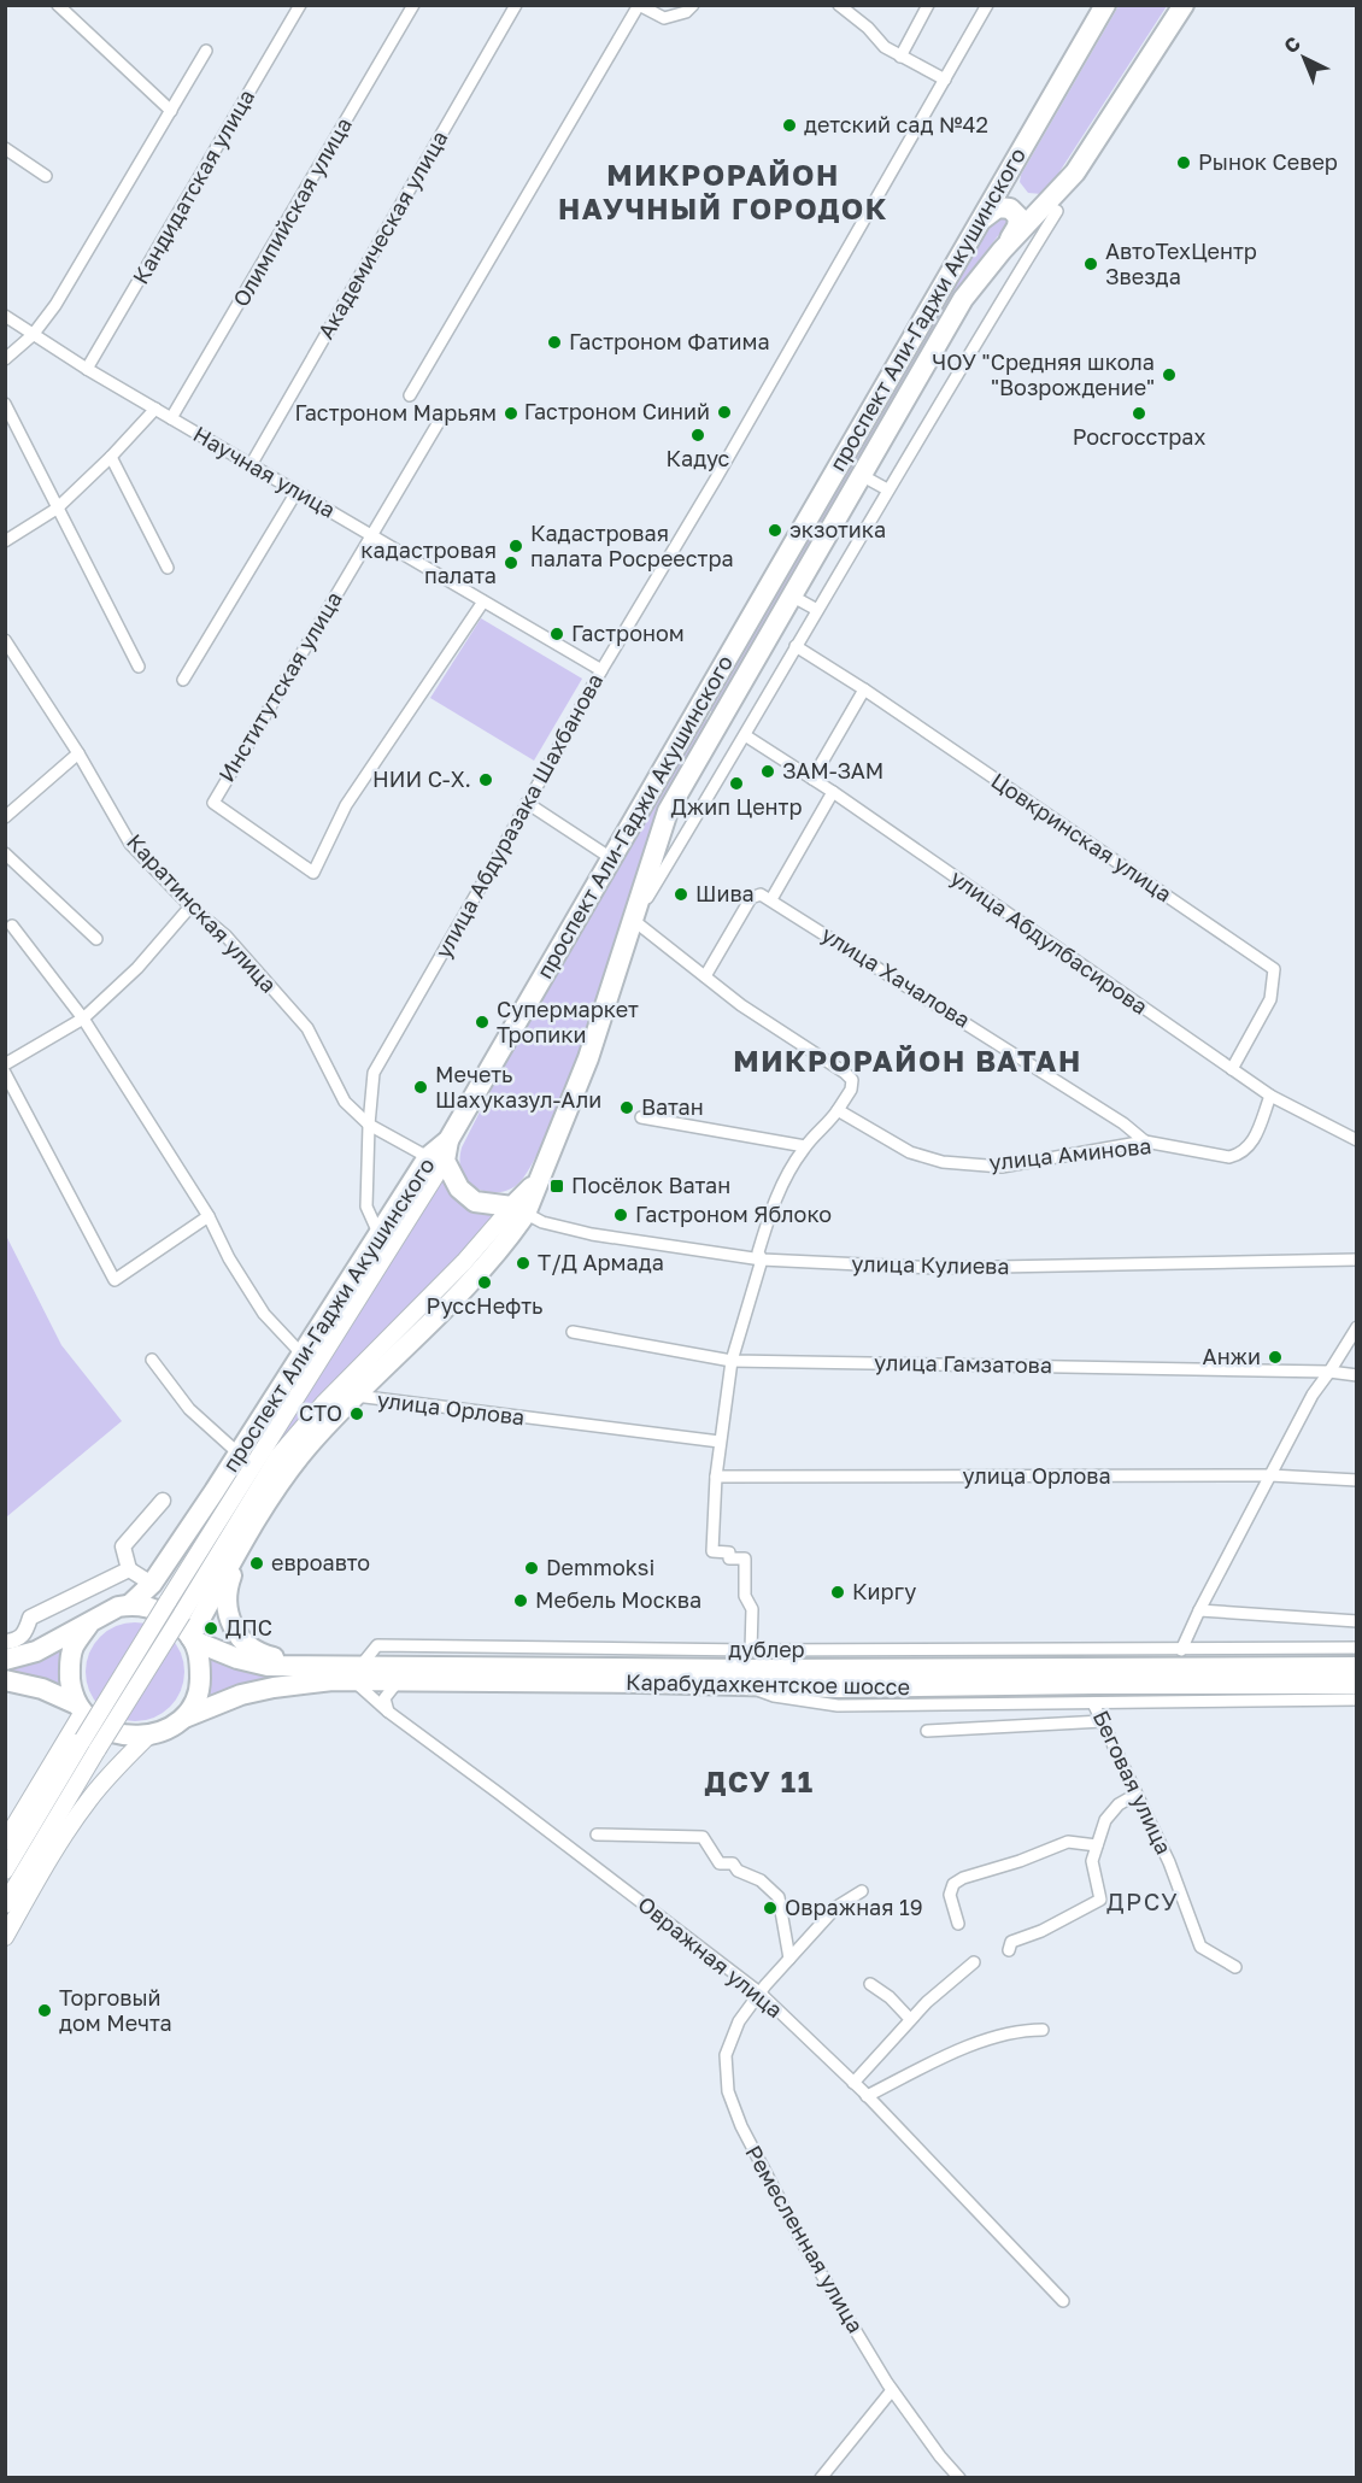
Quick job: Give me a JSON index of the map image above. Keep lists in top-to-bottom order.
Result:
{
  "streets": {
    "highway": ["проспект Али-Гаджи Акушинского", "Карабудахкентское шоссе"],
    "street": [
      "Кандидатская улица",
      "Олимпийская улица",
      "Академическая улица",
      "Научная улица",
      "Институтская улица",
      "улица Абдуразака Шахбанова",
      "Цовкринская улица",
      "Каратинская улица",
      "улица Абдулбасирова",
      "улица Хачалова",
      "улица Аминова",
      "улица Кулиева",
      "улица Гамзатова",
      "улица Орлова",
      "дублер",
      "Беговая улица",
      "Овражная улица",
      "Ремесленная улица"
    ]
  },
  "crossings": [
    ["Кандидатская улица", "Научная улица"],
    ["Олимпийская улица", "Научная улица"],
    ["Академическая улица", "Научная улица"],
    ["проспект Али-Гаджи Акушинского", "улица Абдуразака Шахбанова"],
    ["проспект Али-Гаджи Акушинского", "Каратинская улица"],
    ["проспект Али-Гаджи Акушинского", "улица Кулиева"],
    ["проспект Али-Гаджи Акушинского", "Карабудахкентское шоссе"],
    ["Научная улица", "Институтская улица"],
    ["Научная улица", "улица Абдуразака Шахбанова"],
    ["улица Абдуразака Шахбанова", "Каратинская улица"],
    ["Цовкринская улица", "улица Абдулбасирова"],
    ["улица Абдулбасирова", "улица Аминова"],
    ["улица Хачалова", "улица Аминова"],
    ["дублер", "Карабудахкентское шоссе"],
    ["дублер", "Овражная улица"],
    ["Карабудахкентское шоссе", "Овражная улица"],
    ["Овражная улица", "Ремесленная улица"]
  ],
  "districts": [
    "МИКРОРАЙОН НАУЧНЫЙ ГОРОДОК",
    "МИКРОРАЙОН ВАТАН",
    "ДСУ 11",
    "ДРСУ"
  ],
  "places": {
    "other": [
      "детский сад №42",
      "Рынок Север",
      "АвтоТехЦентр Звезда",
      "Гастроном Фатима",
      "ЧОУ \"Средняя школа \"Возрождение\"",
      "Гастроном Синий",
      "Гастроном Марьям",
      "Росгосстрах",
      "Кадус",
      "экзотика",
      "Кадастровая палата Росреестра",
      "кадастровая палата",
      "Гастроном",
      "ЗАМ-ЗАМ",
      "НИИ С-Х.",
      "Джип Центр",
      "Шива",
      "Супермаркет Тропики",
      "Мечеть Шахуказул-Али",
      "Ватан",
      "Гастроном Яблоко",
      "Т/Д Армада",
      "РуссНефть",
      "Анжи",
      "СТО",
      "евроавто",
      "Demmoksi",
      "Киргу",
      "Мебель Москва",
      "ДПС",
      "Овражная 19",
      "Торговый дом Мечта"
    ],
    "transit": ["Посёлок Ватан"]
  },
  "north": "top left"
}
